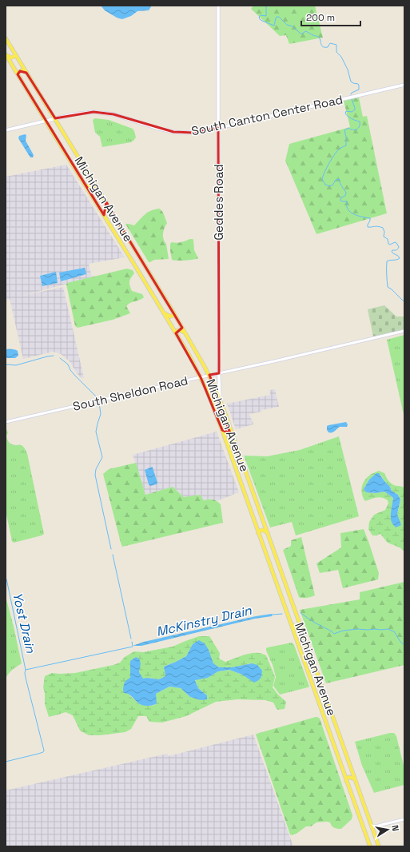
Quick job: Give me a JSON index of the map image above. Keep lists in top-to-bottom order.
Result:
{
  "streets": {
    "main road": ["South Canton Center Road", "Michigan Avenue", "Geddes Road"],
    "street": ["South Sheldon Road"]
  },
  "crossings": [
    ["South Canton Center Road", "Michigan Avenue"],
    ["South Canton Center Road", "Geddes Road"],
    ["Michigan Avenue", "Geddes Road"],
    ["Michigan Avenue", "South Sheldon Road"],
    ["Geddes Road", "South Sheldon Road"]
  ],
  "water": ["McKinstry Drain", "Yost Drain"],
  "scale_bar": "200 m",
  "north": "right"
}
